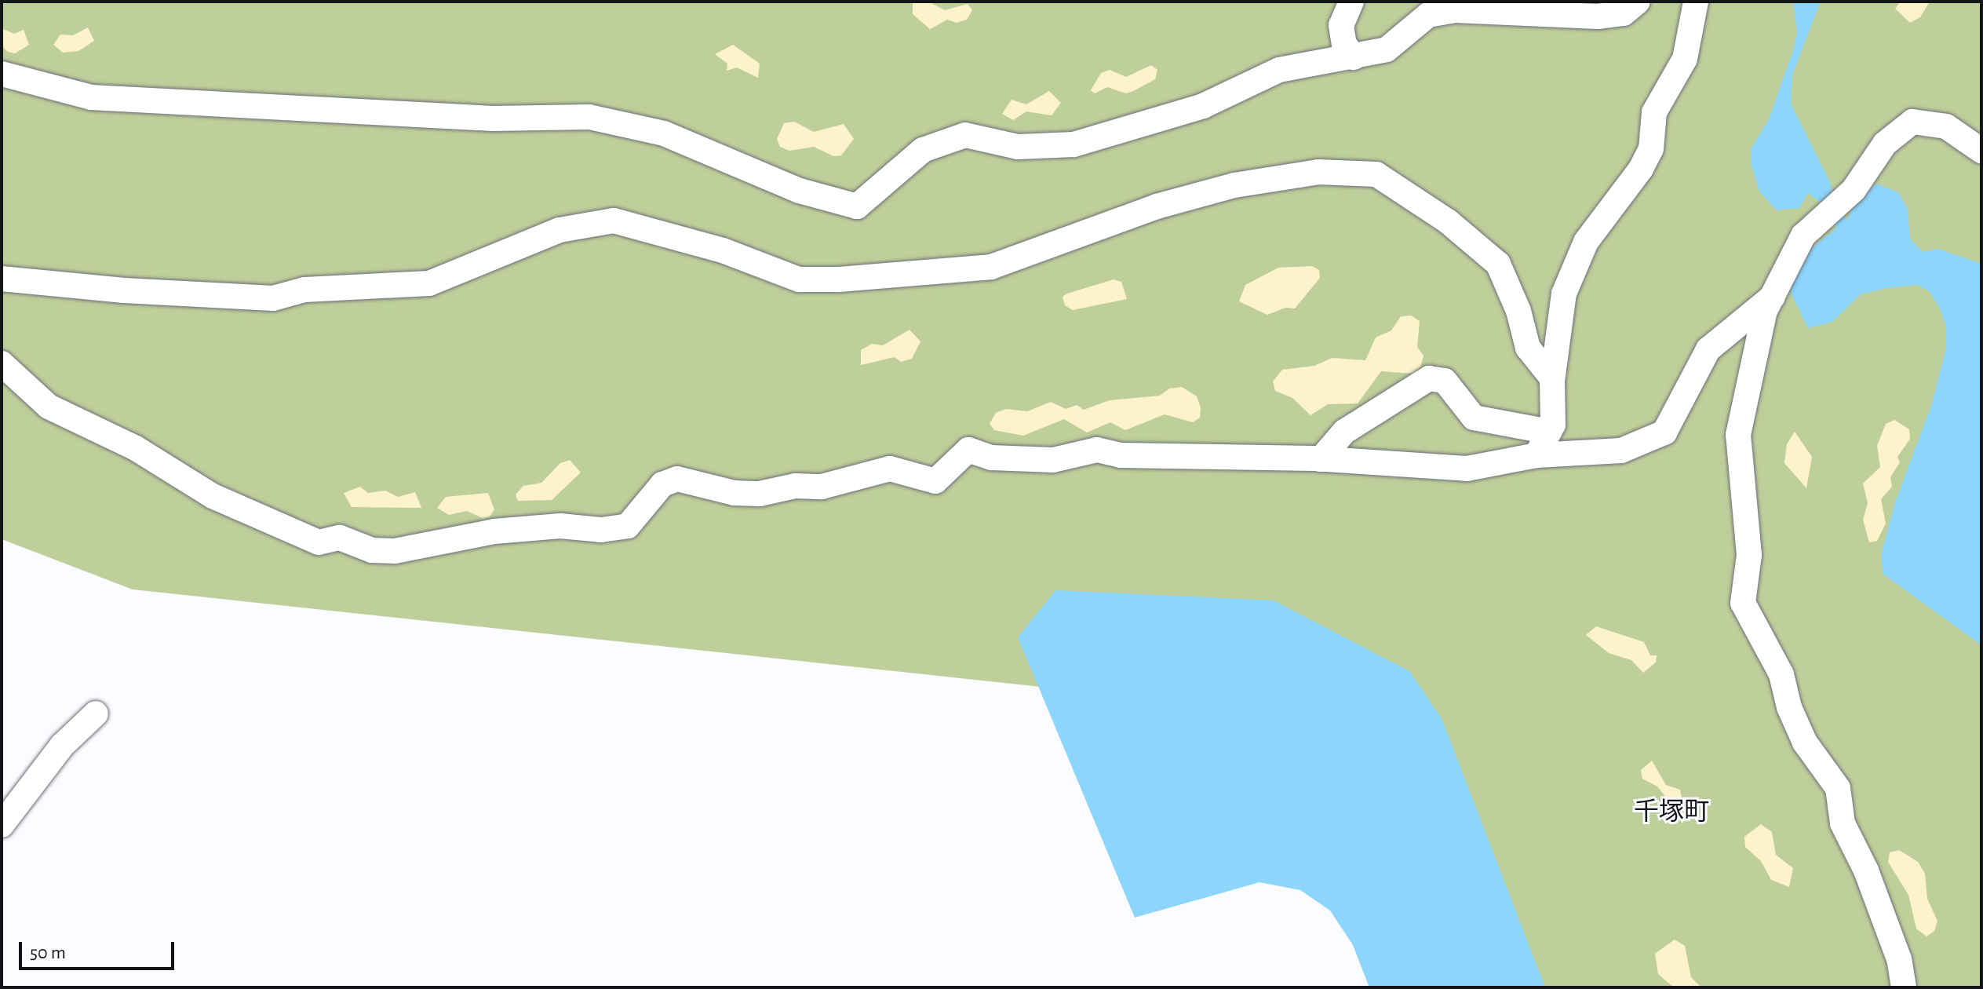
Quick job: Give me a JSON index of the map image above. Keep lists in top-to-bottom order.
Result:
{
  "districts": ["千塚町"],
  "scale_bar": "50 m"
}
